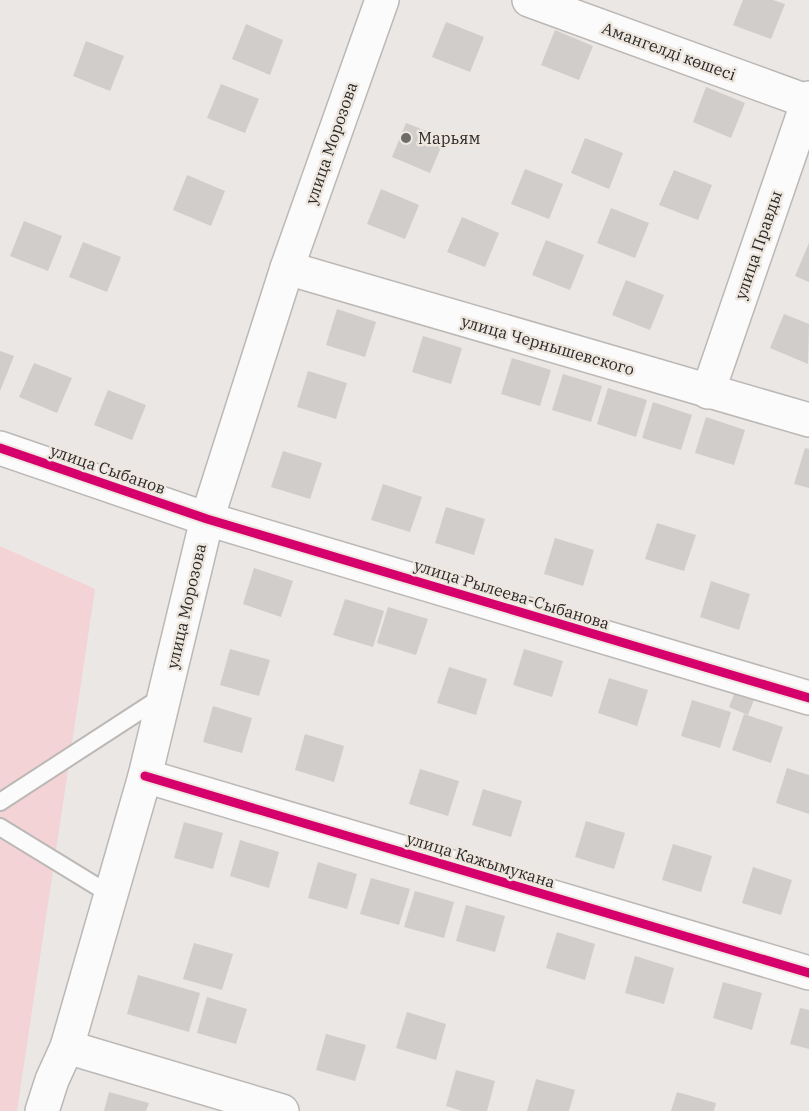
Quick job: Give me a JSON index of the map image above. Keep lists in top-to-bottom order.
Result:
{
  "streets": {
    "street": [
      "Амангелді көшесі",
      "улица Морозова",
      "улица Правды",
      "улица Чернышевского",
      "улица Сыбанов",
      "улица Рылеева-Сыбанова",
      "улица Кажымукана"
    ]
  },
  "crossings": [
    ["Амангелді көшесі", "улица Правды"],
    ["улица Морозова", "улица Чернышевского"],
    ["улица Морозова", "улица Сыбанов"],
    ["улица Морозова", "улица Рылеева-Сыбанова"],
    ["улица Морозова", "улица Кажымукана"],
    ["улица Правды", "улица Чернышевского"],
    ["улица Сыбанов", "улица Рылеева-Сыбанова"]
  ],
  "places": ["Марьям"]
}
